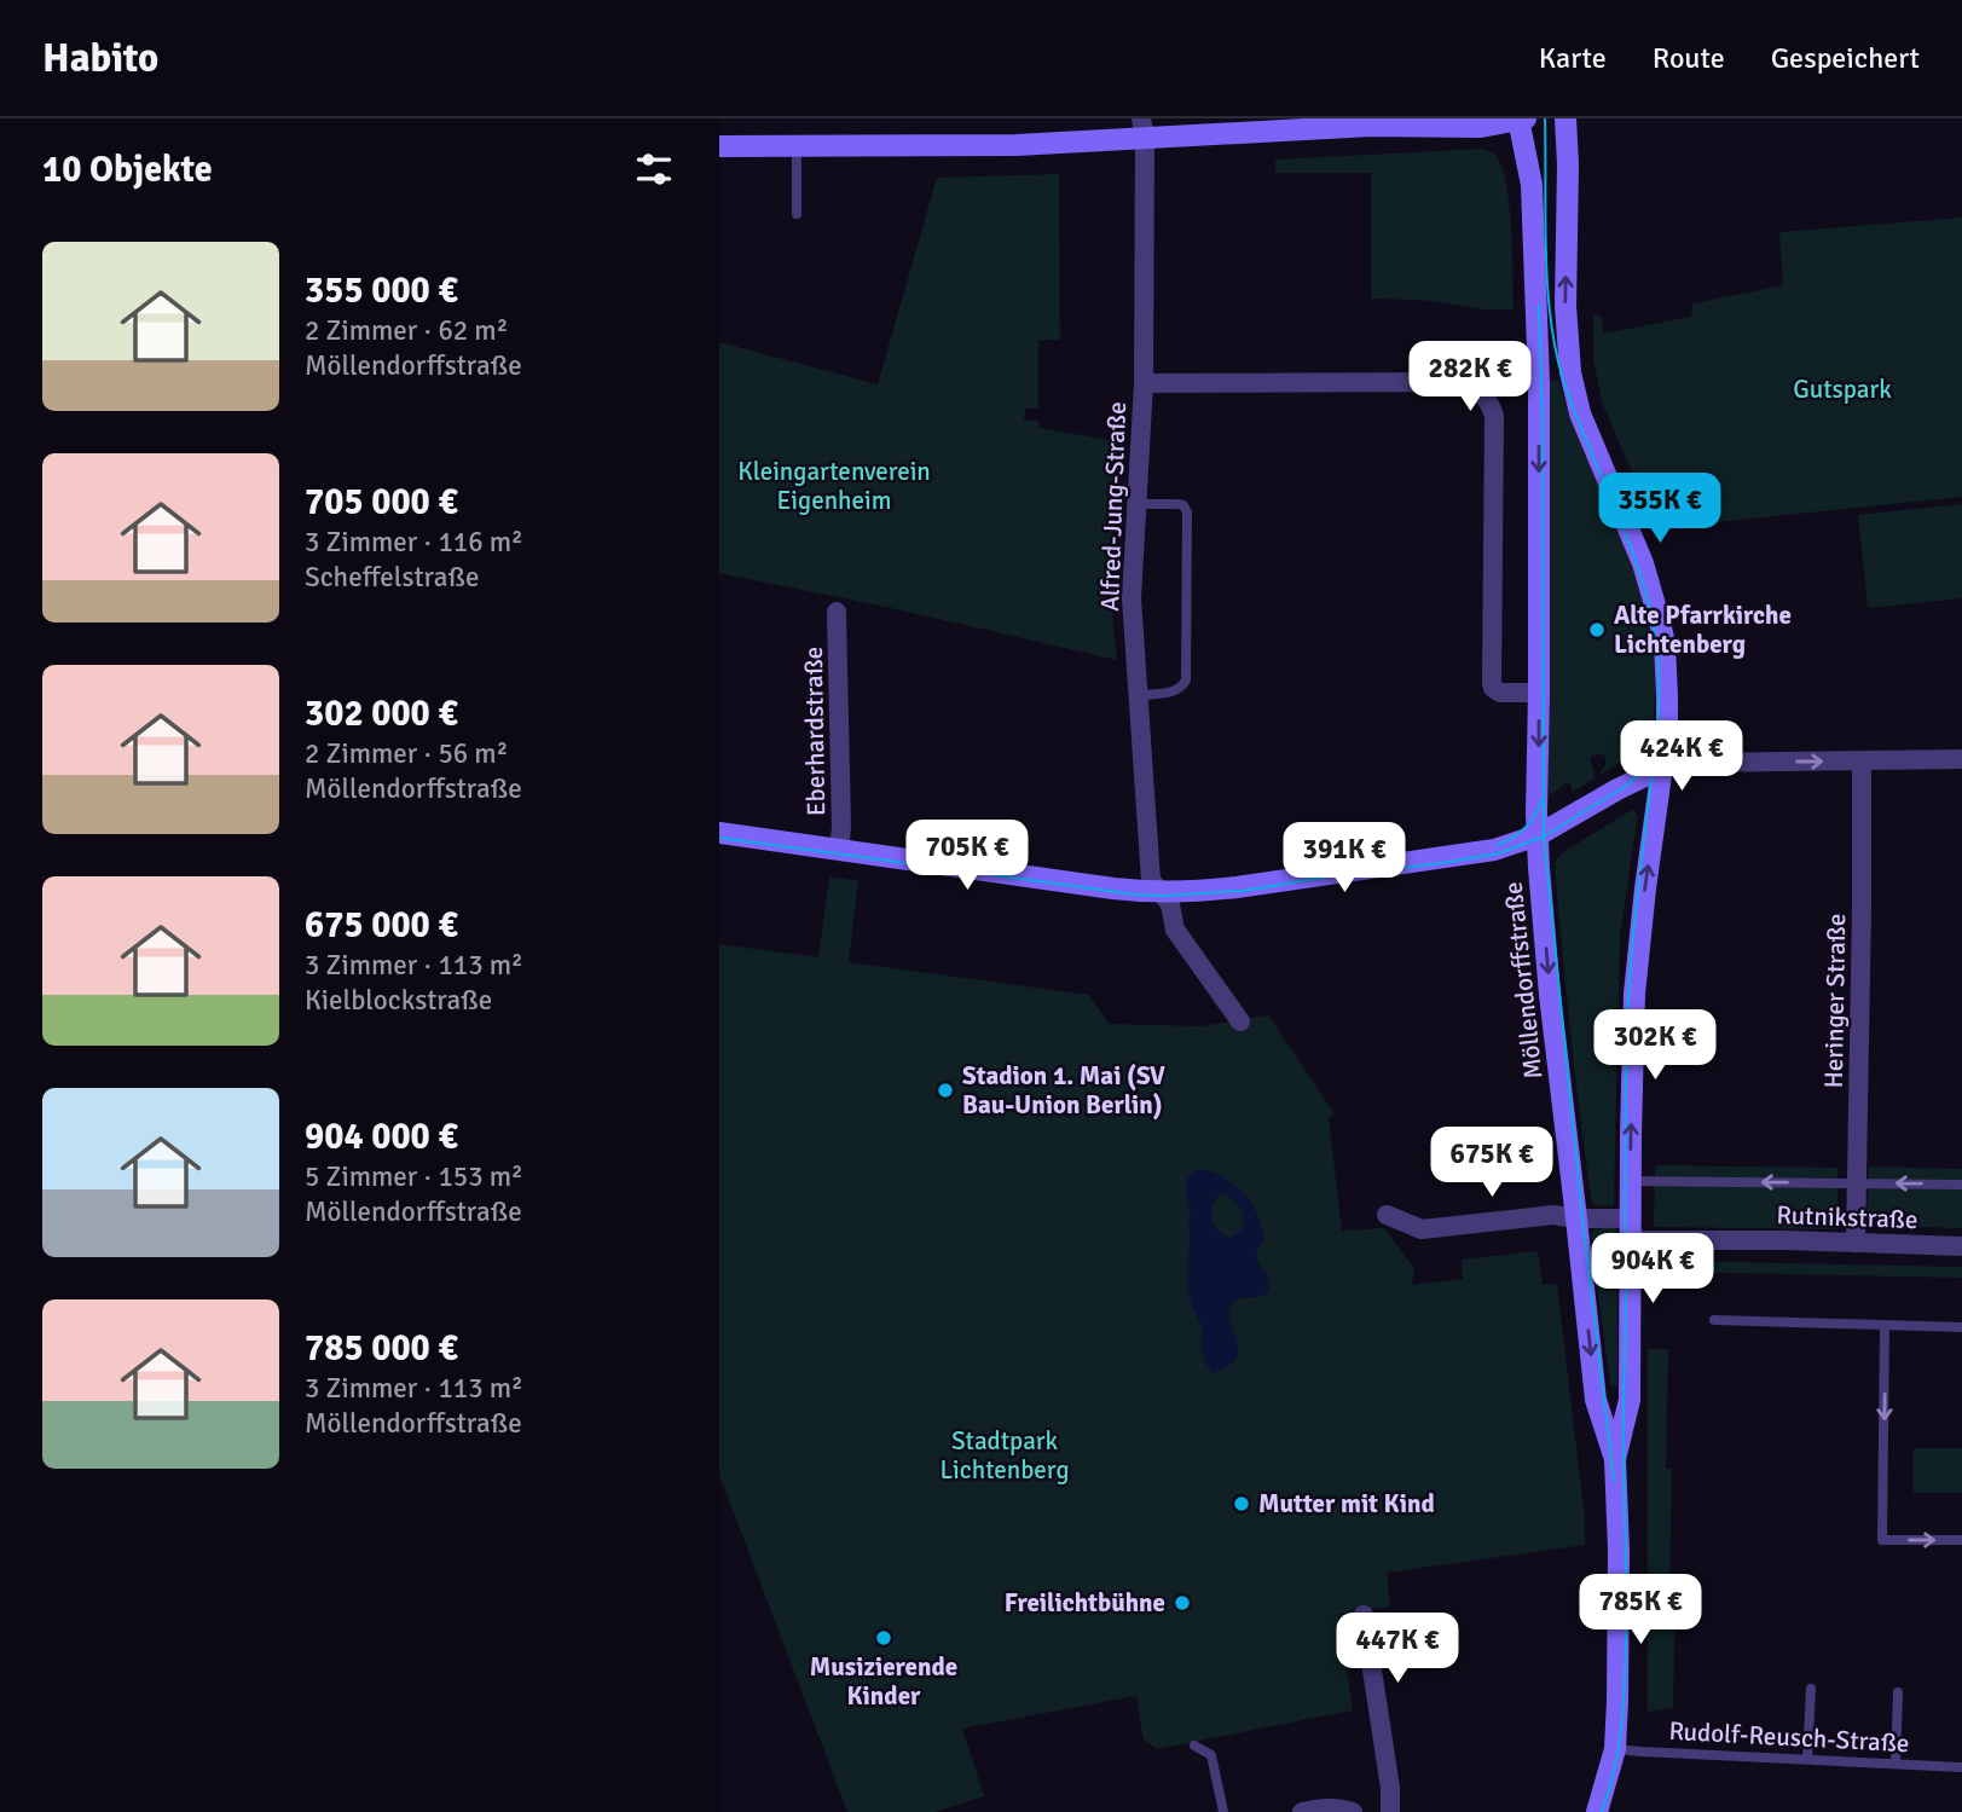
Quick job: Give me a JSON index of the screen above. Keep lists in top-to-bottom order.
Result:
{
  "streets": {
    "main road": ["Möllendorffstraße"],
    "street": [
      "Alfred-Jung-Straße",
      "Eberhardstraße",
      "Heringer Straße",
      "Rutnikstraße"
    ],
    "lane": ["Rudolf-Reusch-Straße"]
  },
  "crossings": [
    ["Möllendorffstraße", "Rutnikstraße"],
    ["Möllendorffstraße", "Rudolf-Reusch-Straße"],
    ["Heringer Straße", "Rutnikstraße"]
  ],
  "parks": ["Gutspark", "Kleingartenverein Eigenheim", "Stadtpark Lichtenberg"],
  "places": [
    "Alte Pfarrkirche Lichtenberg",
    "Stadion 1. Mai (SV Bau-Union Berlin)",
    "Mutter mit Kind",
    "Freilichtbühne",
    "Musizierende Kinder"
  ],
  "page": {
    "header": "Habito",
    "nav": ["Karte", "Route", "Gespeichert"],
    "heading": "10 Objekte",
    "list": [
      {
        "name": "355 000 €",
        "note": "2 Zimmer · 62 m² · Möllendorffstraße"
      },
      {
        "name": "705 000 €",
        "note": "3 Zimmer · 116 m² · Scheffelstraße"
      },
      {
        "name": "302 000 €",
        "note": "2 Zimmer · 56 m² · Möllendorffstraße"
      },
      {
        "name": "675 000 €",
        "note": "3 Zimmer · 113 m² · Kielblockstraße"
      },
      {
        "name": "904 000 €",
        "note": "5 Zimmer · 153 m² · Möllendorffstraße"
      },
      {
        "name": "785 000 €",
        "note": "3 Zimmer · 113 m² · Möllendorffstraße"
      }
    ],
    "price": [
      "282K €",
      "355K €",
      "424K €",
      "705K €",
      "391K €",
      "302K €",
      "675K €",
      "904K €",
      "785K €",
      "447K €"
    ]
  }
}
